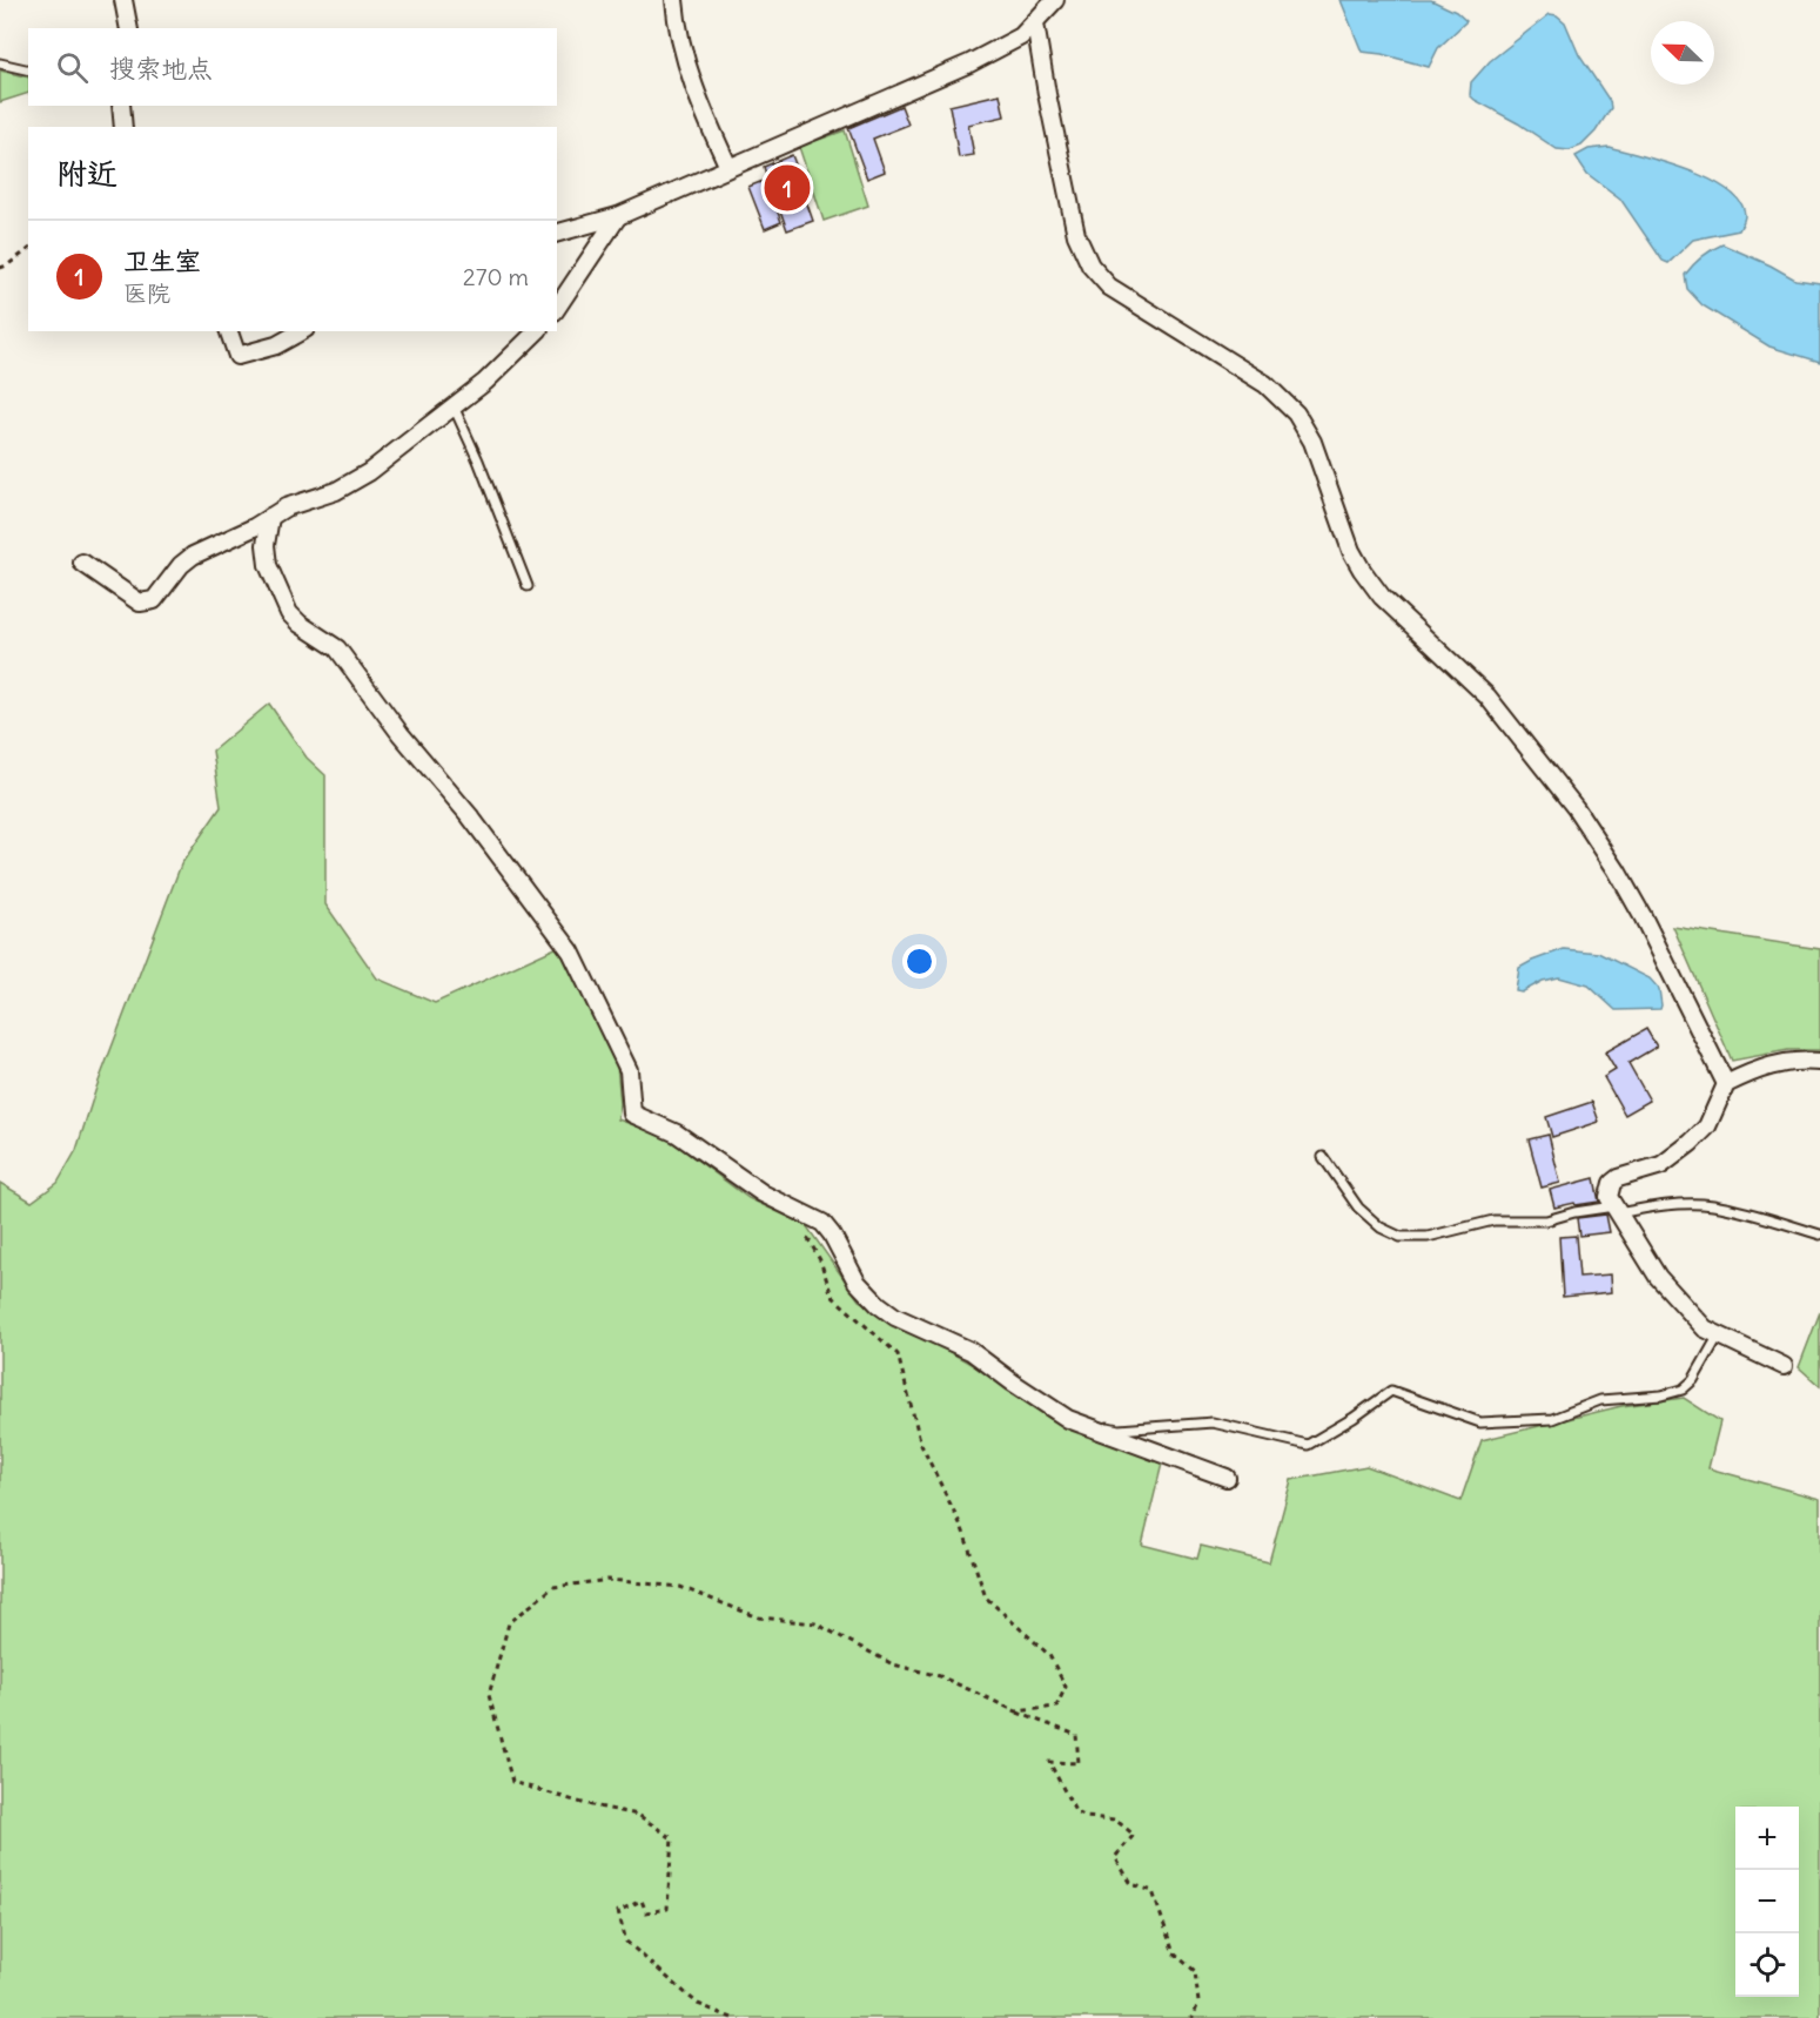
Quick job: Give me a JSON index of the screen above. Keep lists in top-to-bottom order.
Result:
{
  "north": "top left",
  "page": {
    "search": "搜索地点",
    "heading": "附近",
    "pins": "1",
    "list": [
      {
        "mark": "1",
        "name": "卫生室",
        "note": "医院",
        "value": "270 m"
      }
    ],
    "map_buttons": ["+", "−"]
  }
}
